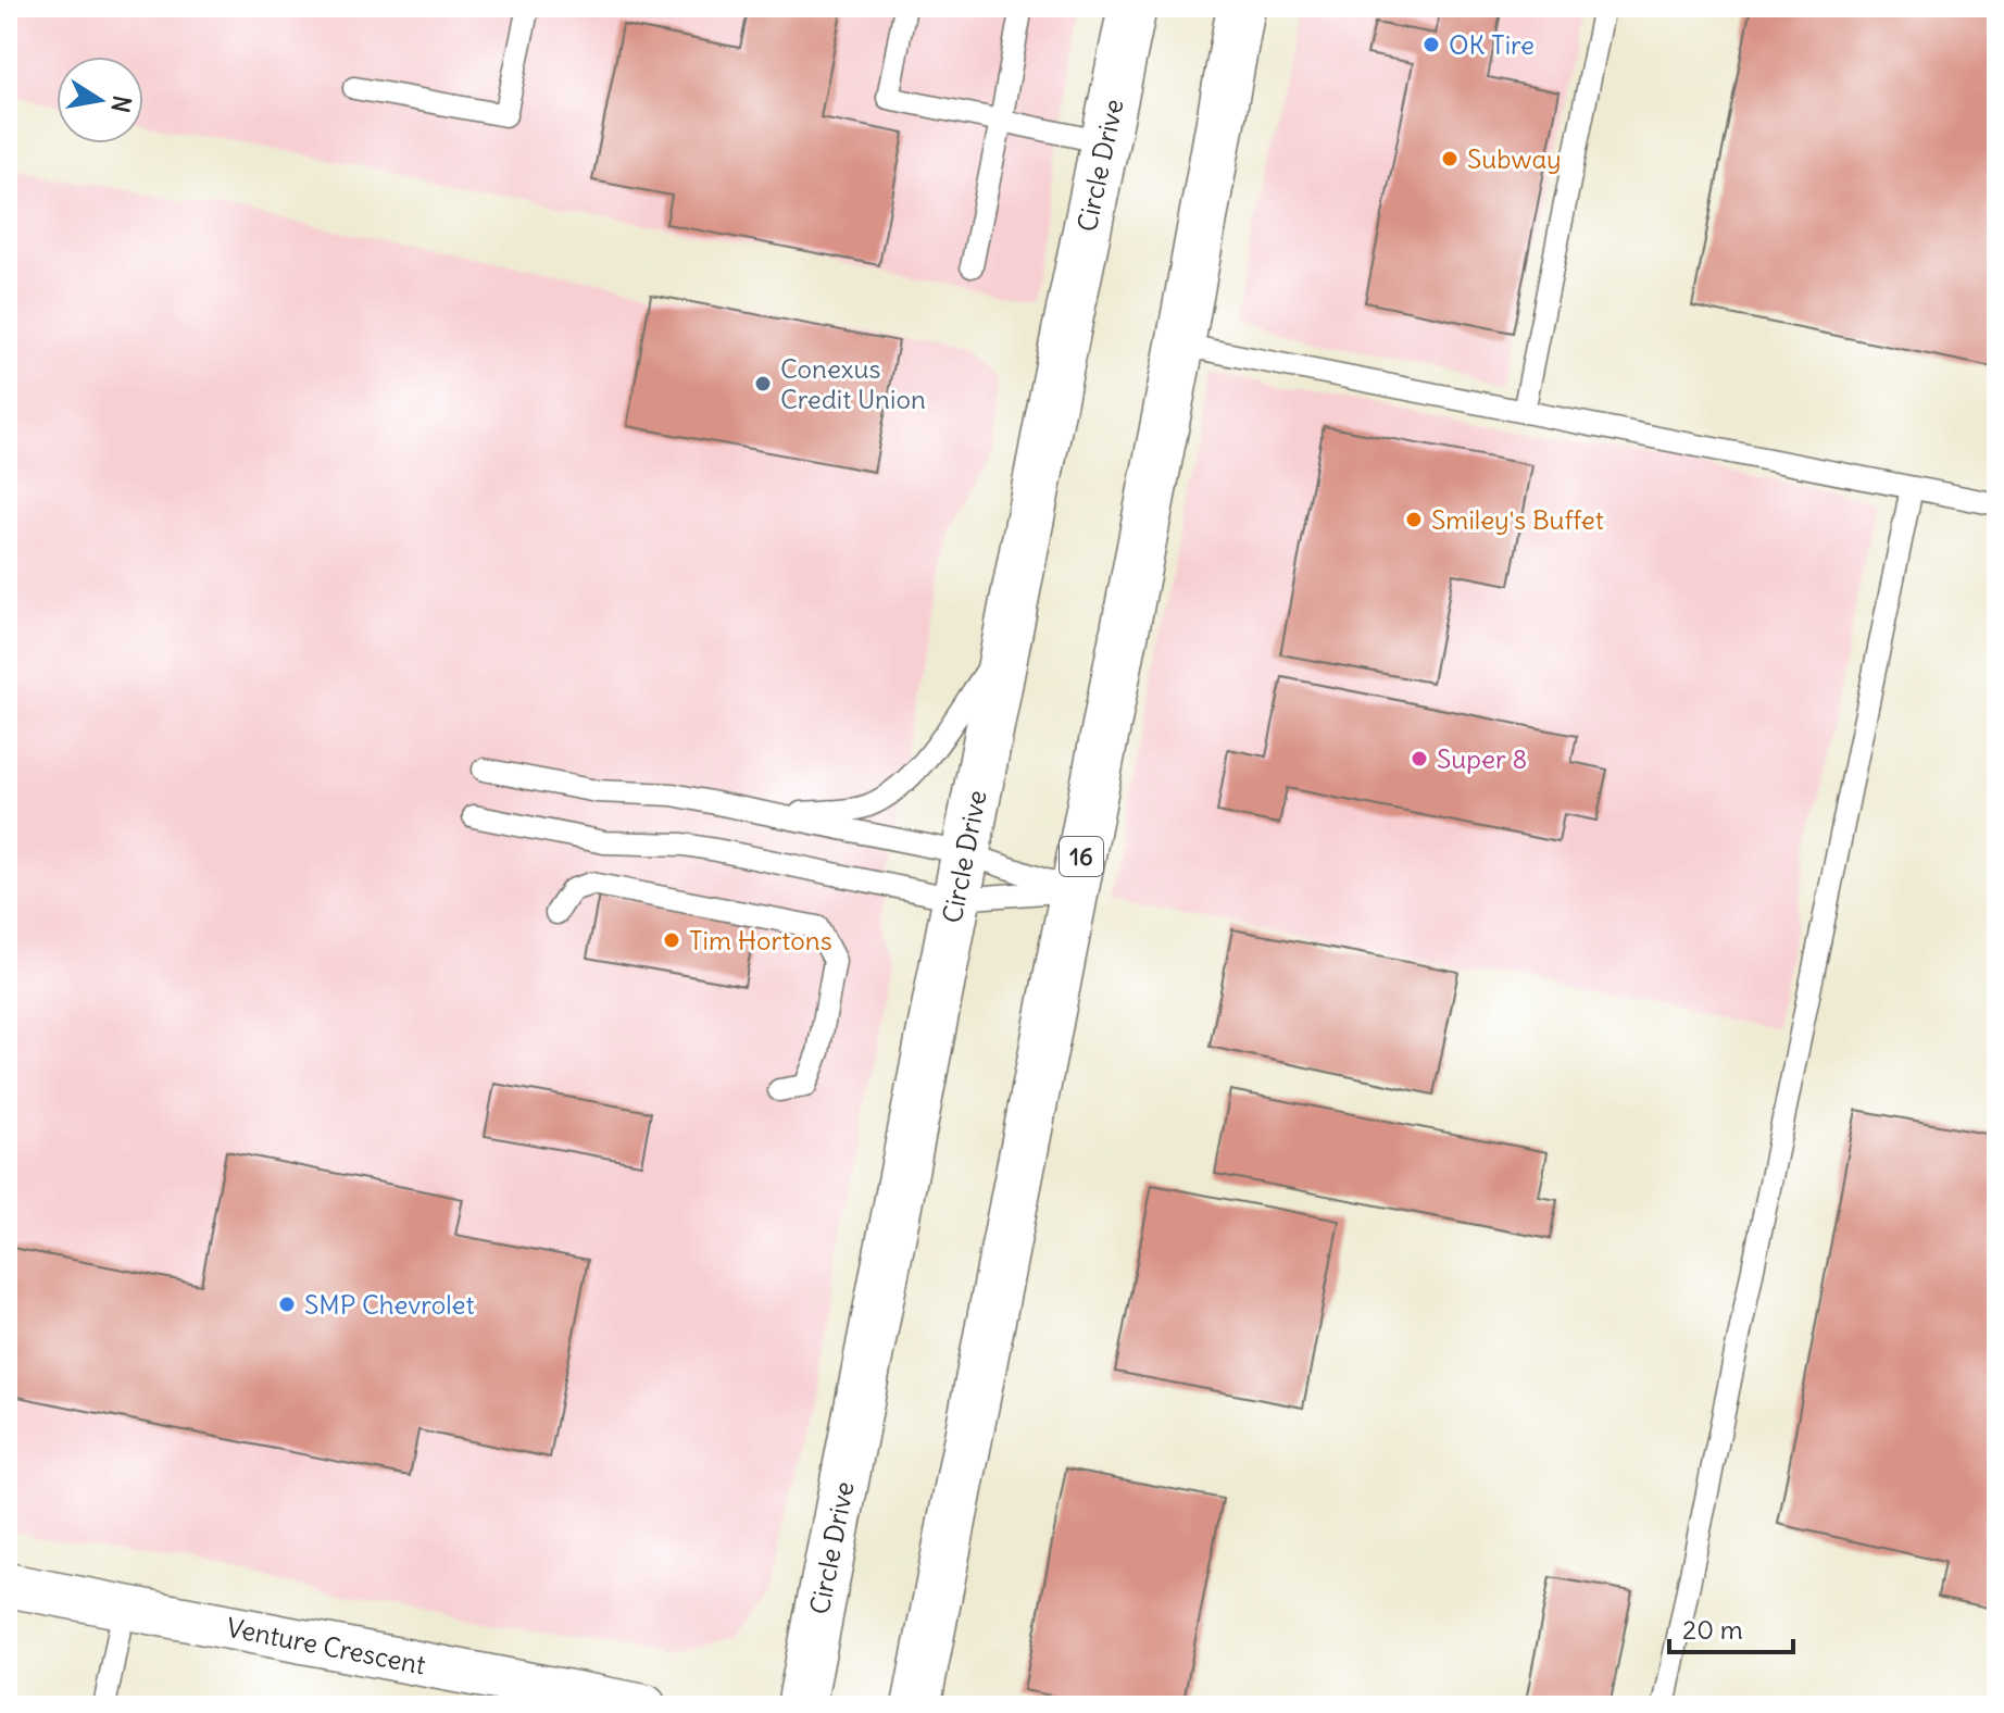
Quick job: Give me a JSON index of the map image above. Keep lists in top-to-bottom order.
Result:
{
  "streets": {
    "highway": ["Circle Drive", "16"],
    "street": ["Venture Crescent"]
  },
  "places": [
    "OK Tire",
    "Subway",
    "Conexus Credit Union",
    "Smiley's Buffet",
    "Super 8",
    "Tim Hortons",
    "SMP Chevrolet"
  ],
  "scale_bar": "20 m",
  "north": "right"
}
